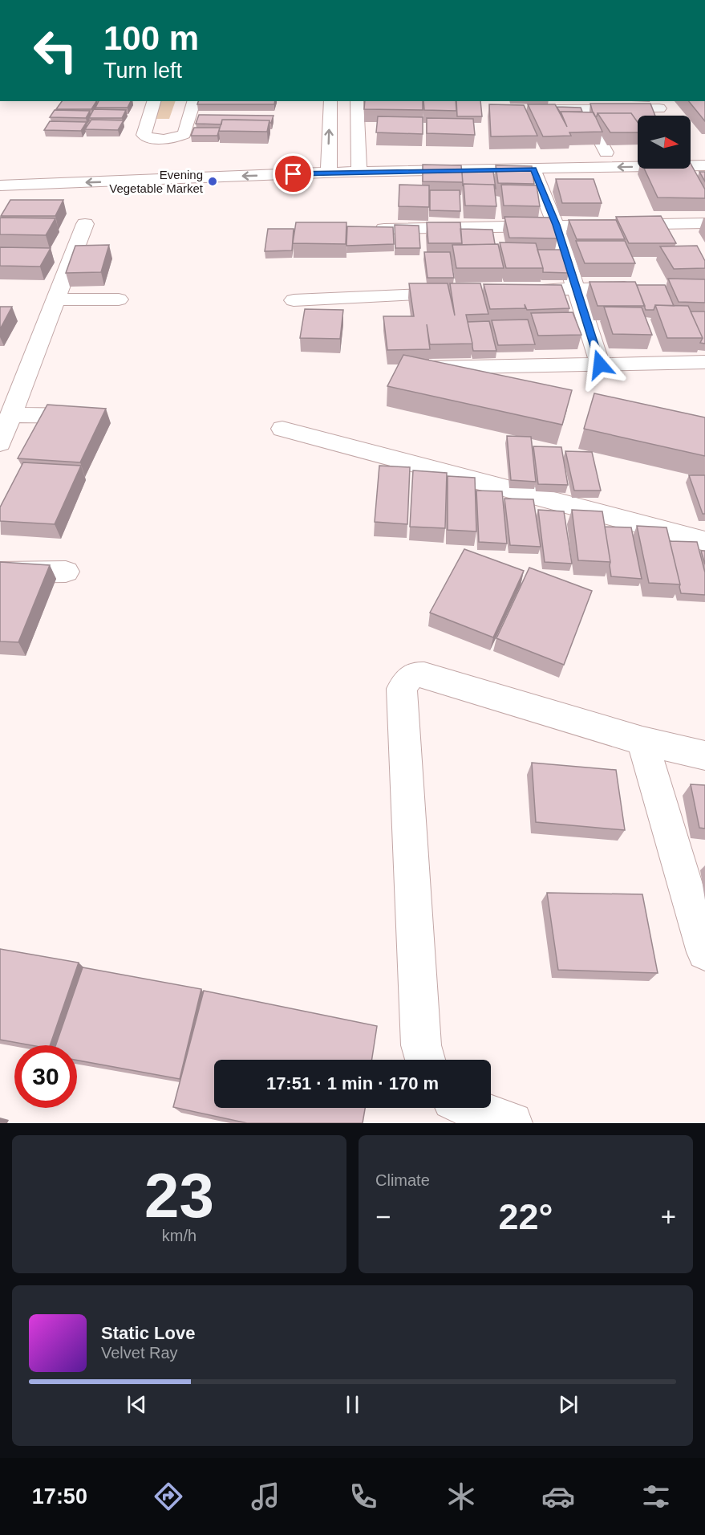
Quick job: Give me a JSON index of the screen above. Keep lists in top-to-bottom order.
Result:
{
  "places": ["Evening Vegetable Market"],
  "north": "right",
  "page": {
    "turn": ["100 m", "Turn left"],
    "limit": "30",
    "trip": "17:51 · 1 min · 170 m",
    "tile": [
      ["23", "km/h"],
      "Climate"
    ],
    "heat": ["−", "22°", "+"],
    "song": ["Static Love", "Velvet Ray"],
    "tabs": "17:50"
  }
}
